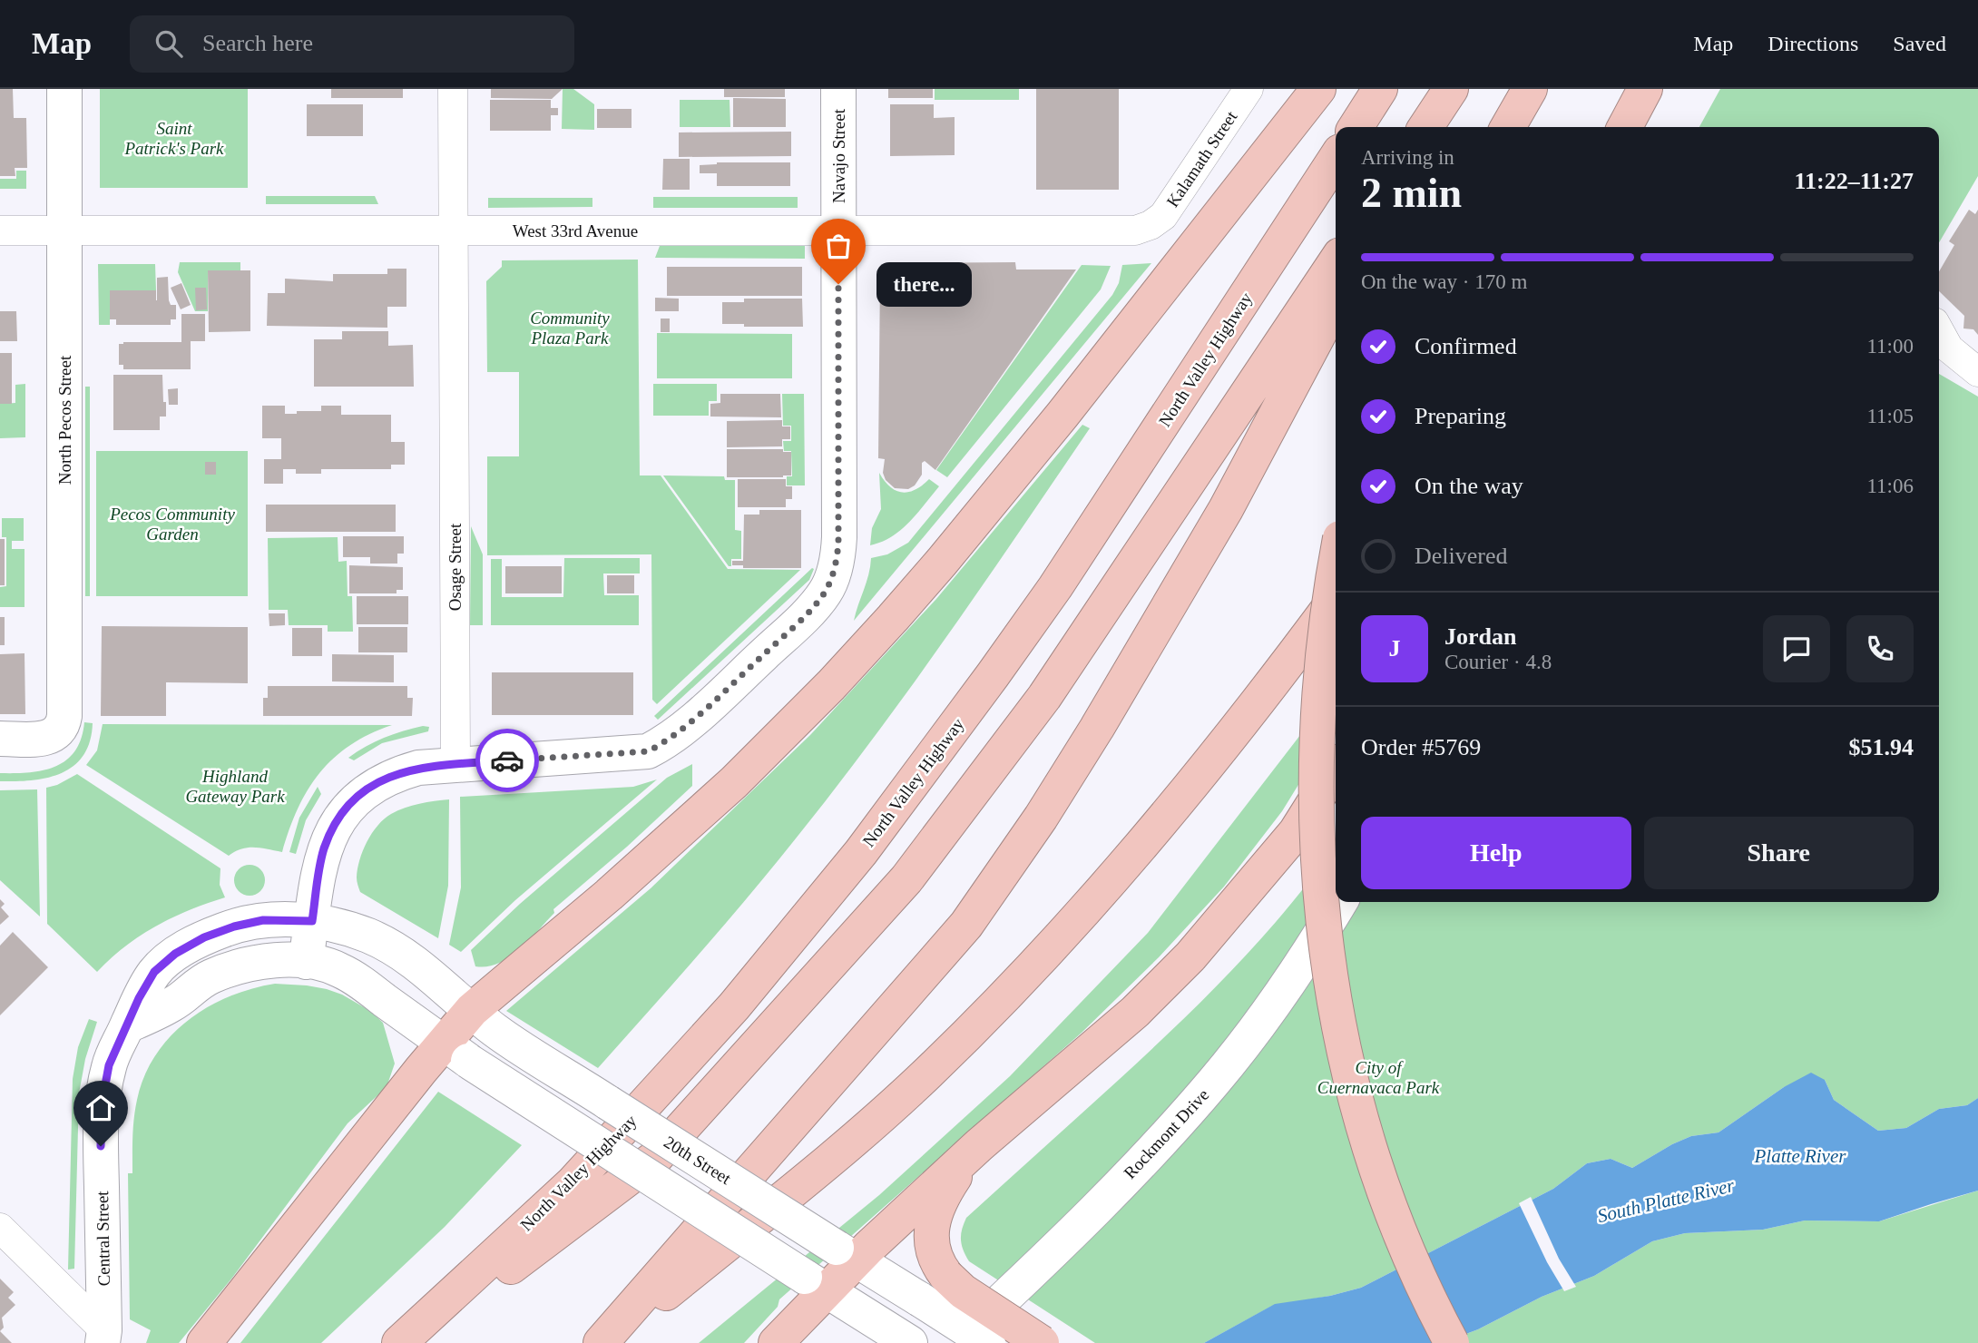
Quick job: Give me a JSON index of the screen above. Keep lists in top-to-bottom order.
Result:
{
  "streets": {
    "highway": ["North Valley Highway"],
    "street": [
      "Navajo Street",
      "Kalamath Street",
      "West 33rd Avenue",
      "North Pecos Street",
      "Osage Street",
      "Rockmont Drive",
      "20th Street",
      "Central Street"
    ]
  },
  "crossings": [
    ["Navajo Street", "West 33rd Avenue"],
    ["Navajo Street", "Osage Street"],
    ["Kalamath Street", "West 33rd Avenue"],
    ["West 33rd Avenue", "North Pecos Street"],
    ["West 33rd Avenue", "Osage Street"],
    ["20th Street", "Central Street"]
  ],
  "water": ["Platte River", "South Platte River"],
  "parks": [
    "Saint Patrick's Park",
    "Community Plaza Park",
    "Pecos Community Garden",
    "Highland Gateway Park",
    "City of Cuernavaca Park"
  ],
  "places": ["there..."],
  "page": {
    "header": "Map",
    "search": "Search here",
    "nav": ["Map", "Directions", "Saved"],
    "heading": ["2 min", "Arriving in", "11:22–11:27"],
    "panel": [
      "Jordan",
      "Courier · 4.8",
      "Order #5769",
      "$51.94"
    ],
    "bar": "On the way · 170 m",
    "bubble": "there...",
    "list": [
      ["Confirmed", "11:00"],
      ["Preparing", "11:05"],
      ["On the way", "11:06"],
      "Delivered"
    ],
    "round": "J",
    "buttons": ["Help", "Share"]
  }
}
